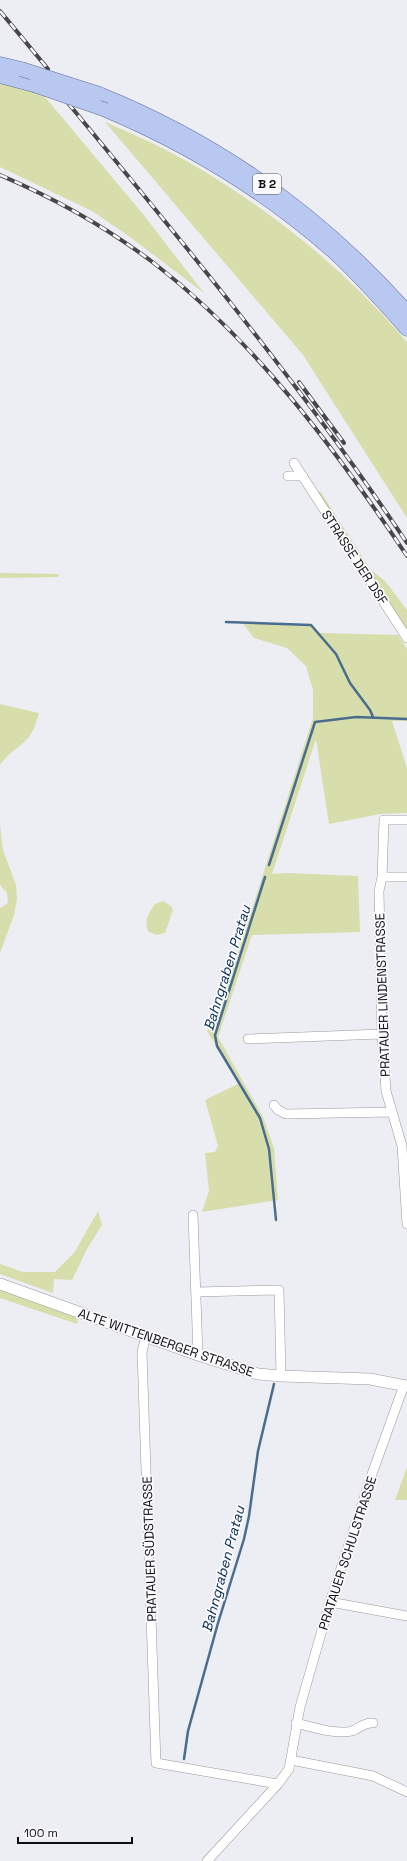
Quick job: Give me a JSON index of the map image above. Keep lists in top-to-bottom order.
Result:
{
  "streets": {
    "main road": ["B 2"],
    "street": [
      "STRASSE DER DSF",
      "PRATAUER LINDENSTRASSE",
      "ALTE WITTENBERGER STRASSE",
      "PRATAUER SÜDSTRASSE",
      "PRATAUER SCHULSTRASSE"
    ]
  },
  "crossings": [
    ["ALTE WITTENBERGER STRASSE", "PRATAUER SÜDSTRASSE"],
    ["ALTE WITTENBERGER STRASSE", "PRATAUER SCHULSTRASSE"],
    ["PRATAUER SÜDSTRASSE", "PRATAUER SCHULSTRASSE"]
  ],
  "water": ["Bahngraben Pratau"],
  "scale_bar": "100 m"
}
